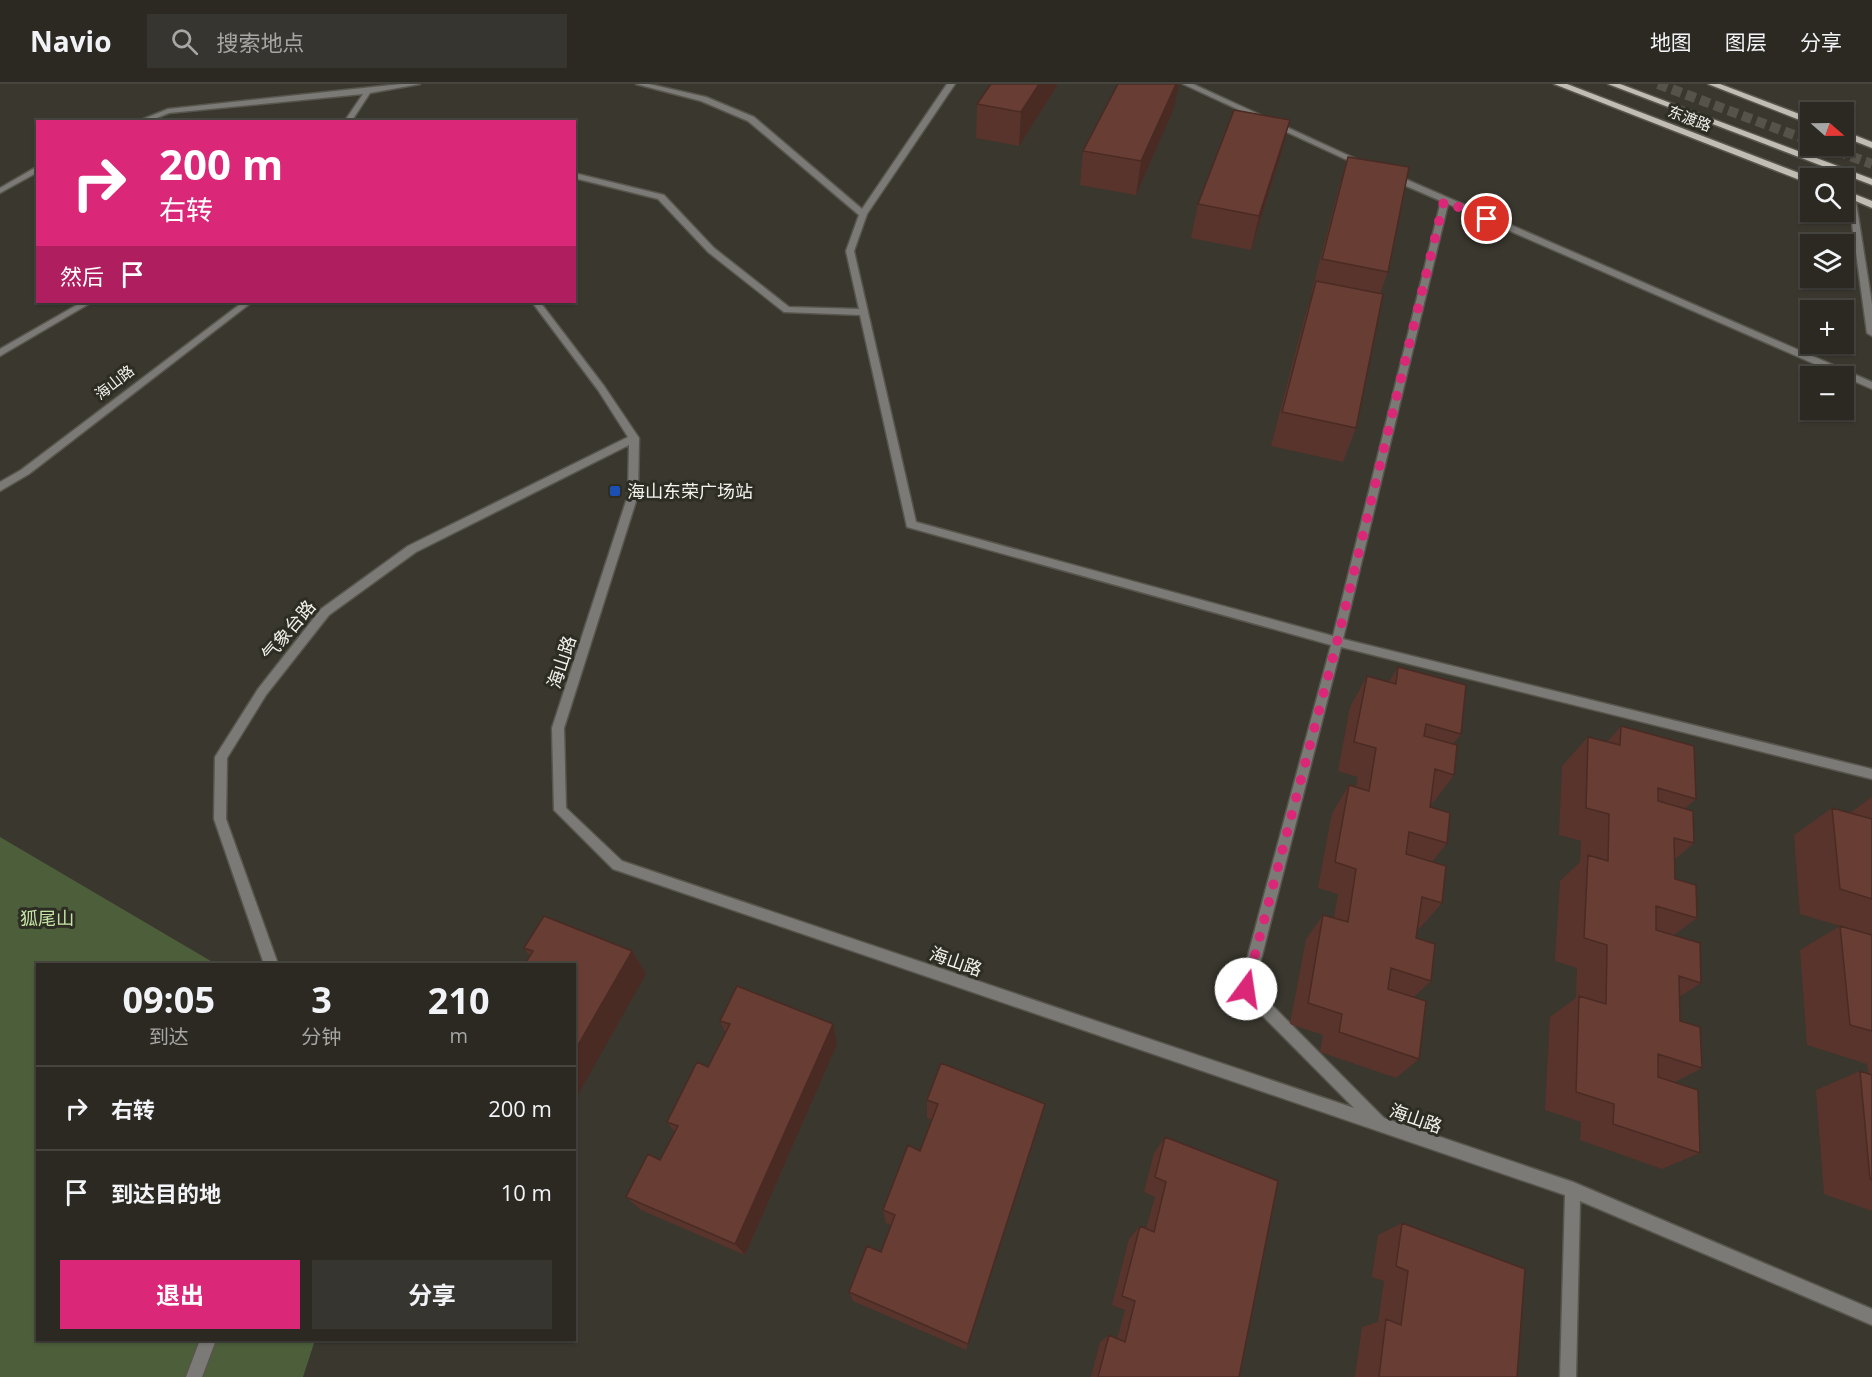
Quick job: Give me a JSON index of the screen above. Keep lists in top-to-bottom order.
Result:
{
  "streets": {
    "main road": ["东渡路"],
    "street": ["海山路", "气象台路"]
  },
  "crossings": [
    ["海山路", "气象台路"]
  ],
  "parks": ["狐尾山"],
  "places": {
    "transit": ["海山东荣广场站"]
  },
  "north": "right",
  "page": {
    "header": "Navio",
    "search": "搜索地点",
    "nav": ["地图", "图层", "分享"],
    "map_buttons": ["+", "−"],
    "turn": ["200 m", "右转"],
    "then": "然后",
    "eta": [
      "09:05",
      "到达",
      "3",
      "分钟",
      "210",
      "m"
    ],
    "list": [
      {
        "name": "右转",
        "value": "200 m"
      },
      {
        "name": "到达目的地",
        "value": "10 m"
      }
    ],
    "buttons": ["退出", "分享"]
  }
}
